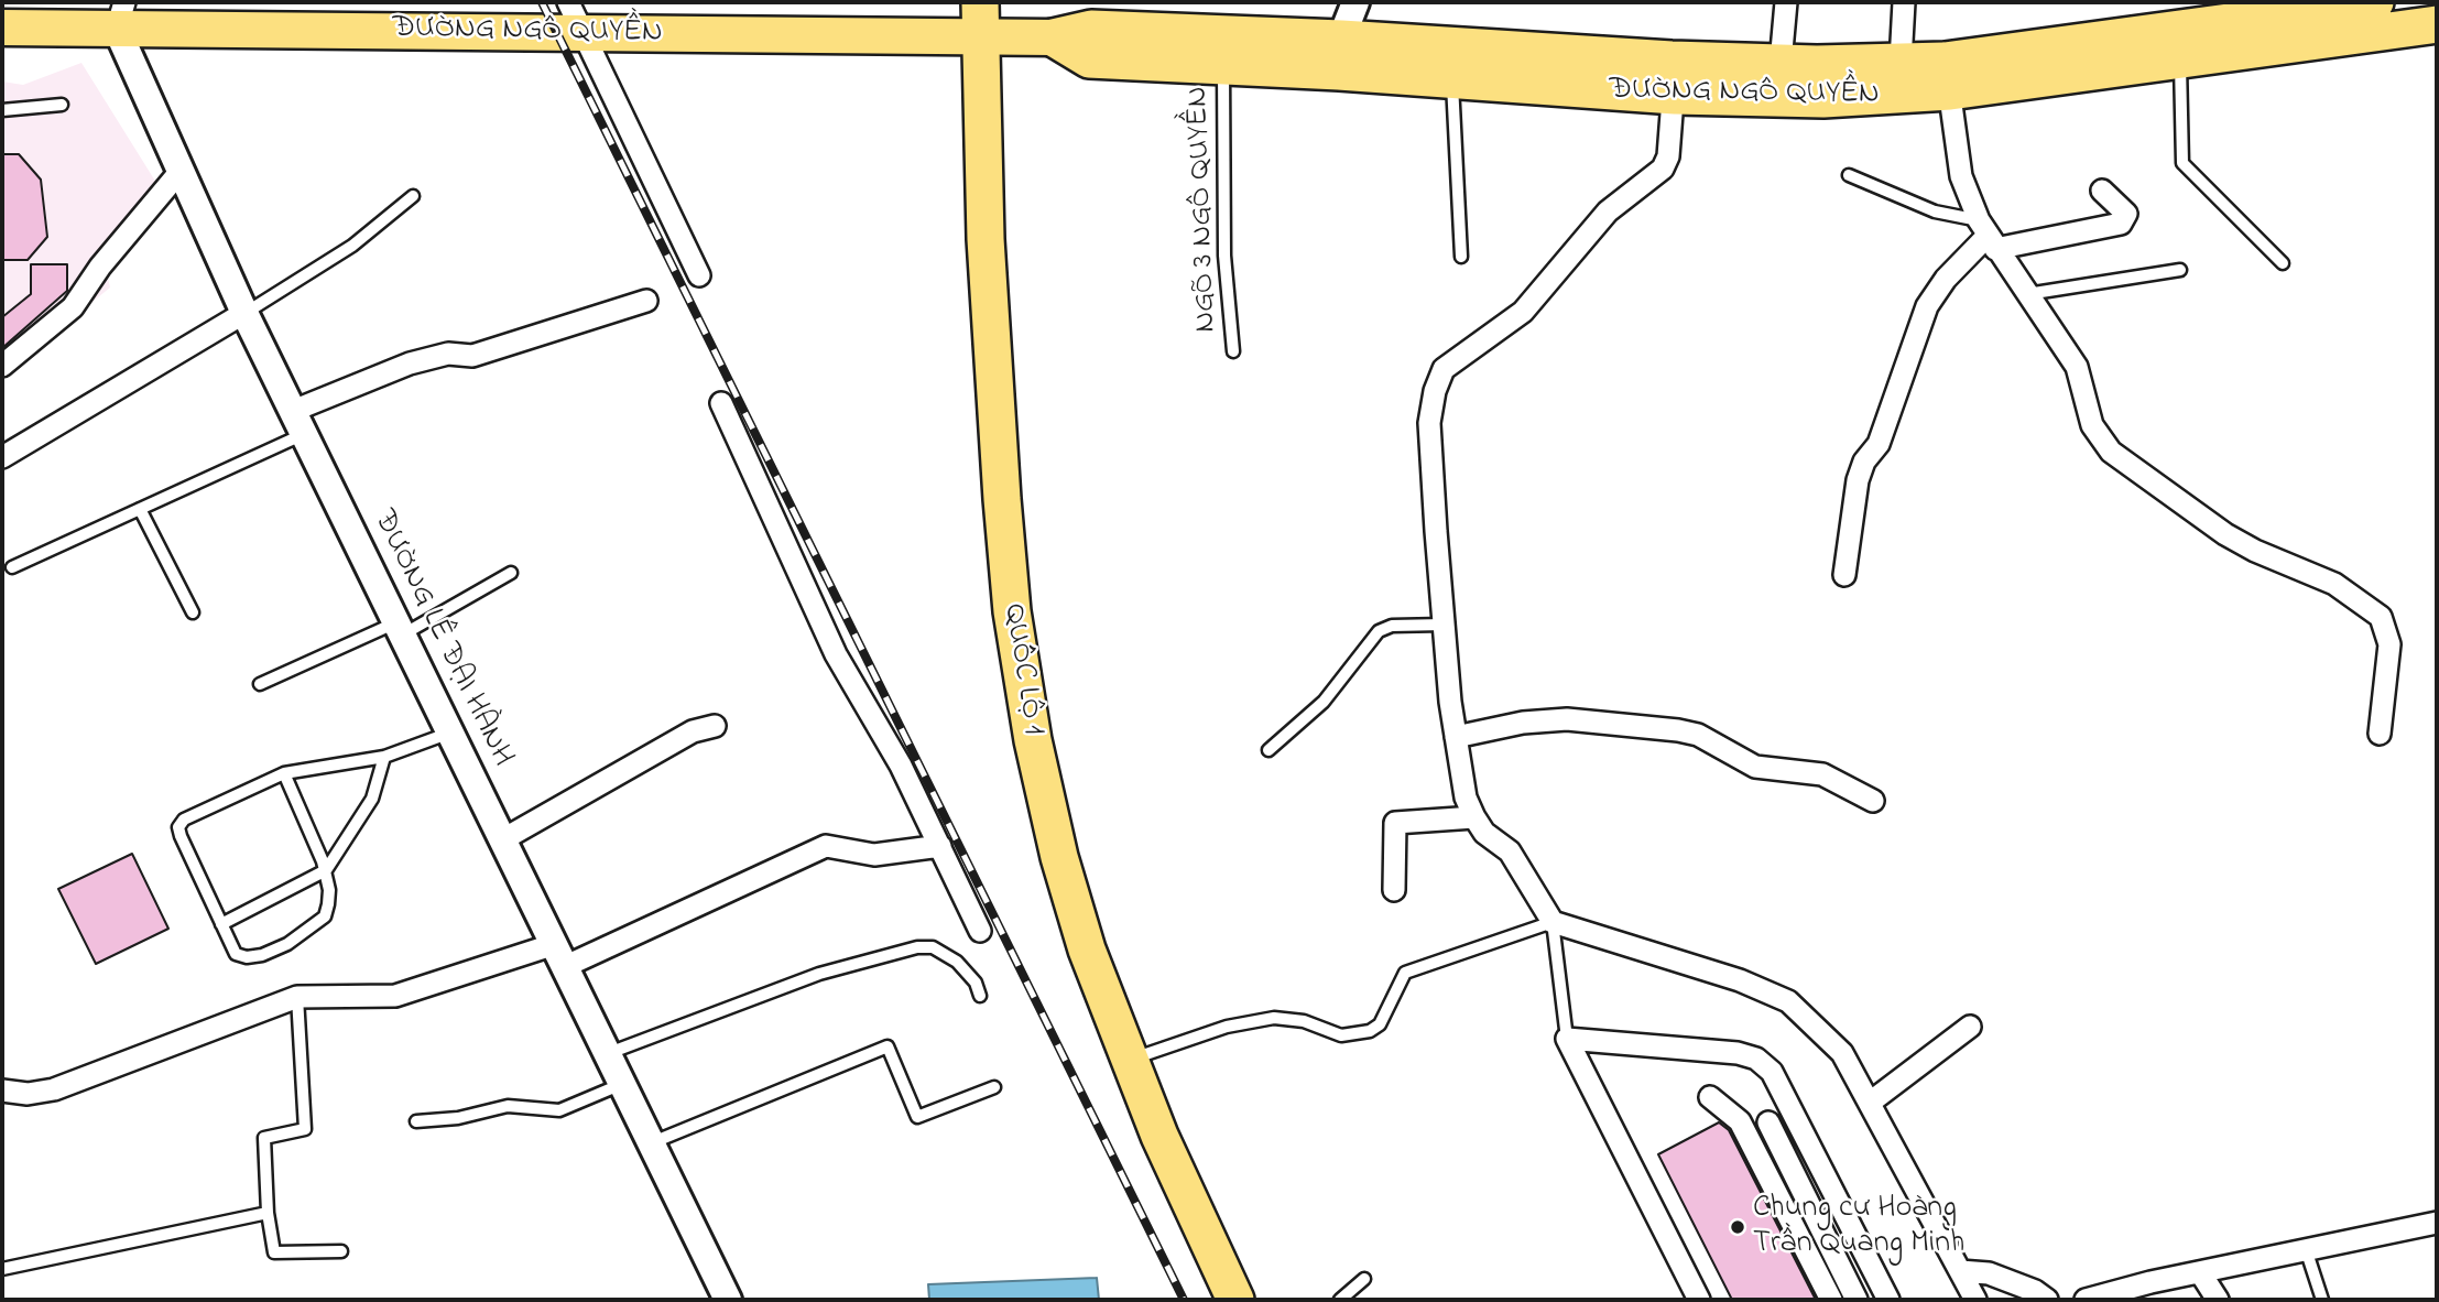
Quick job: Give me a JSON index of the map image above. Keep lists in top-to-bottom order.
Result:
{
  "streets": {
    "highway": ["ĐƯỜNG NGÔ QUYỀN", "QUỐC LỘ 1"],
    "street": ["ĐƯỜNG LÊ ĐẠI HÀNH"],
    "lane": ["NGÕ 3 NGÔ QUYỀN"]
  },
  "crossings": [
    ["ĐƯỜNG NGÔ QUYỀN", "NGÕ 3 NGÔ QUYỀN"],
    ["ĐƯỜNG NGÔ QUYỀN", "ĐƯỜNG LÊ ĐẠI HÀNH"],
    ["ĐƯỜNG NGÔ QUYỀN", "QUỐC LỘ 1"]
  ],
  "places": ["Chung cư Hoàng Trần Quang Minh"]
}
